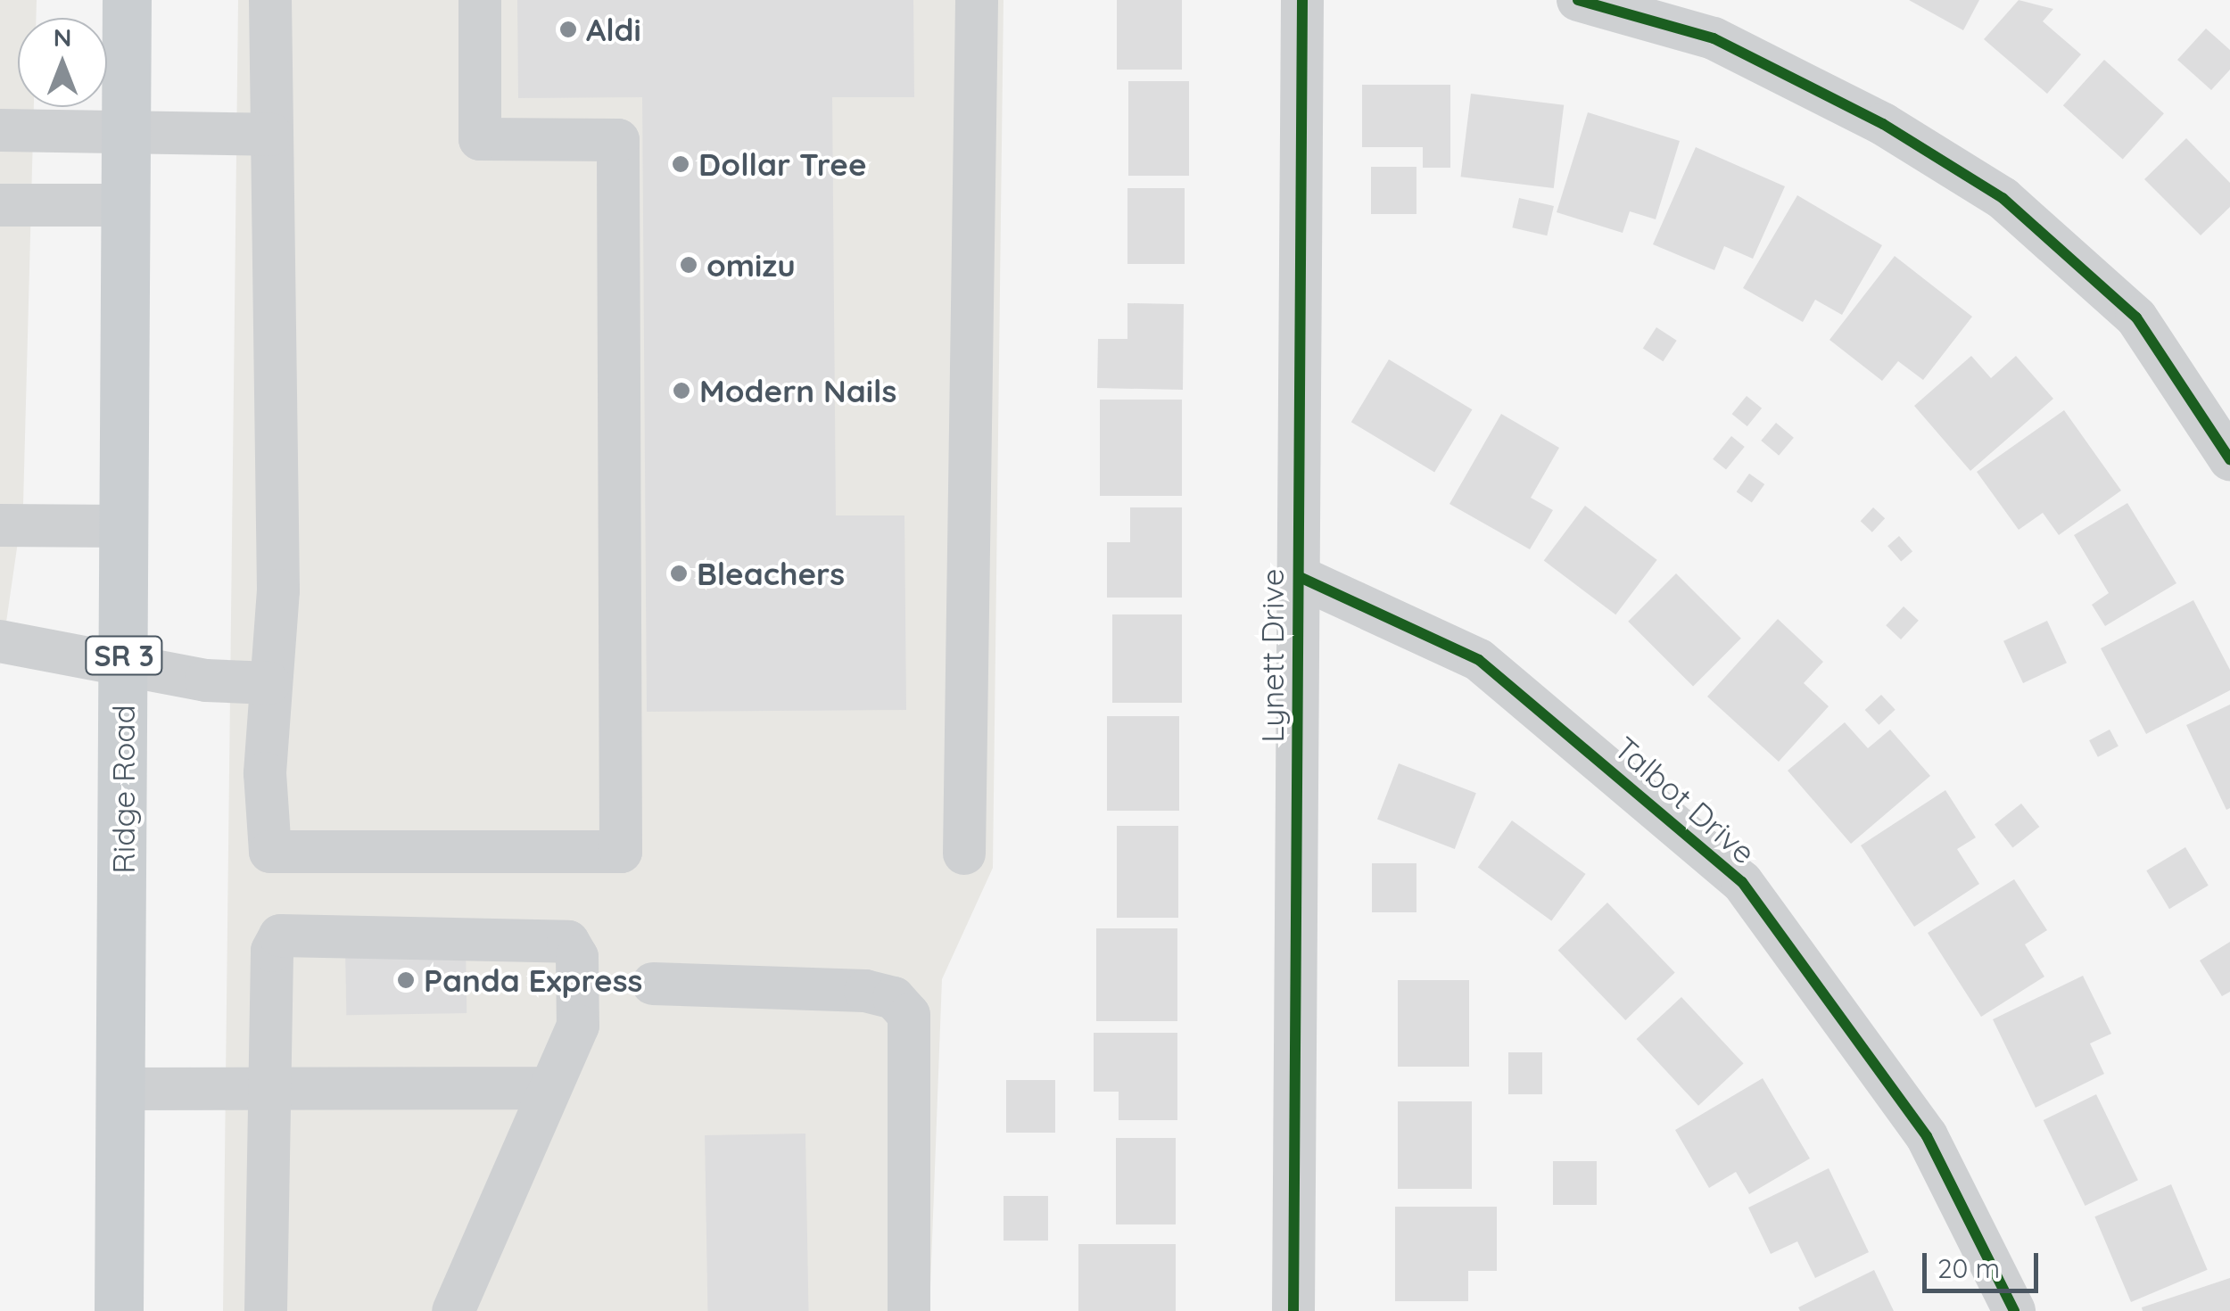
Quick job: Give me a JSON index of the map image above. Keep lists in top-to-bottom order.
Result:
{
  "streets": {
    "main road": ["SR 3", "Ridge Road"],
    "street": ["Lynett Drive", "Talbot Drive"]
  },
  "crossings": [
    ["Lynett Drive", "Talbot Drive"]
  ],
  "places": [
    "Aldi",
    "Dollar Tree",
    "omizu",
    "Modern Nails",
    "Bleachers",
    "Panda Express"
  ],
  "scale_bar": "20 m",
  "north": "top"
}
